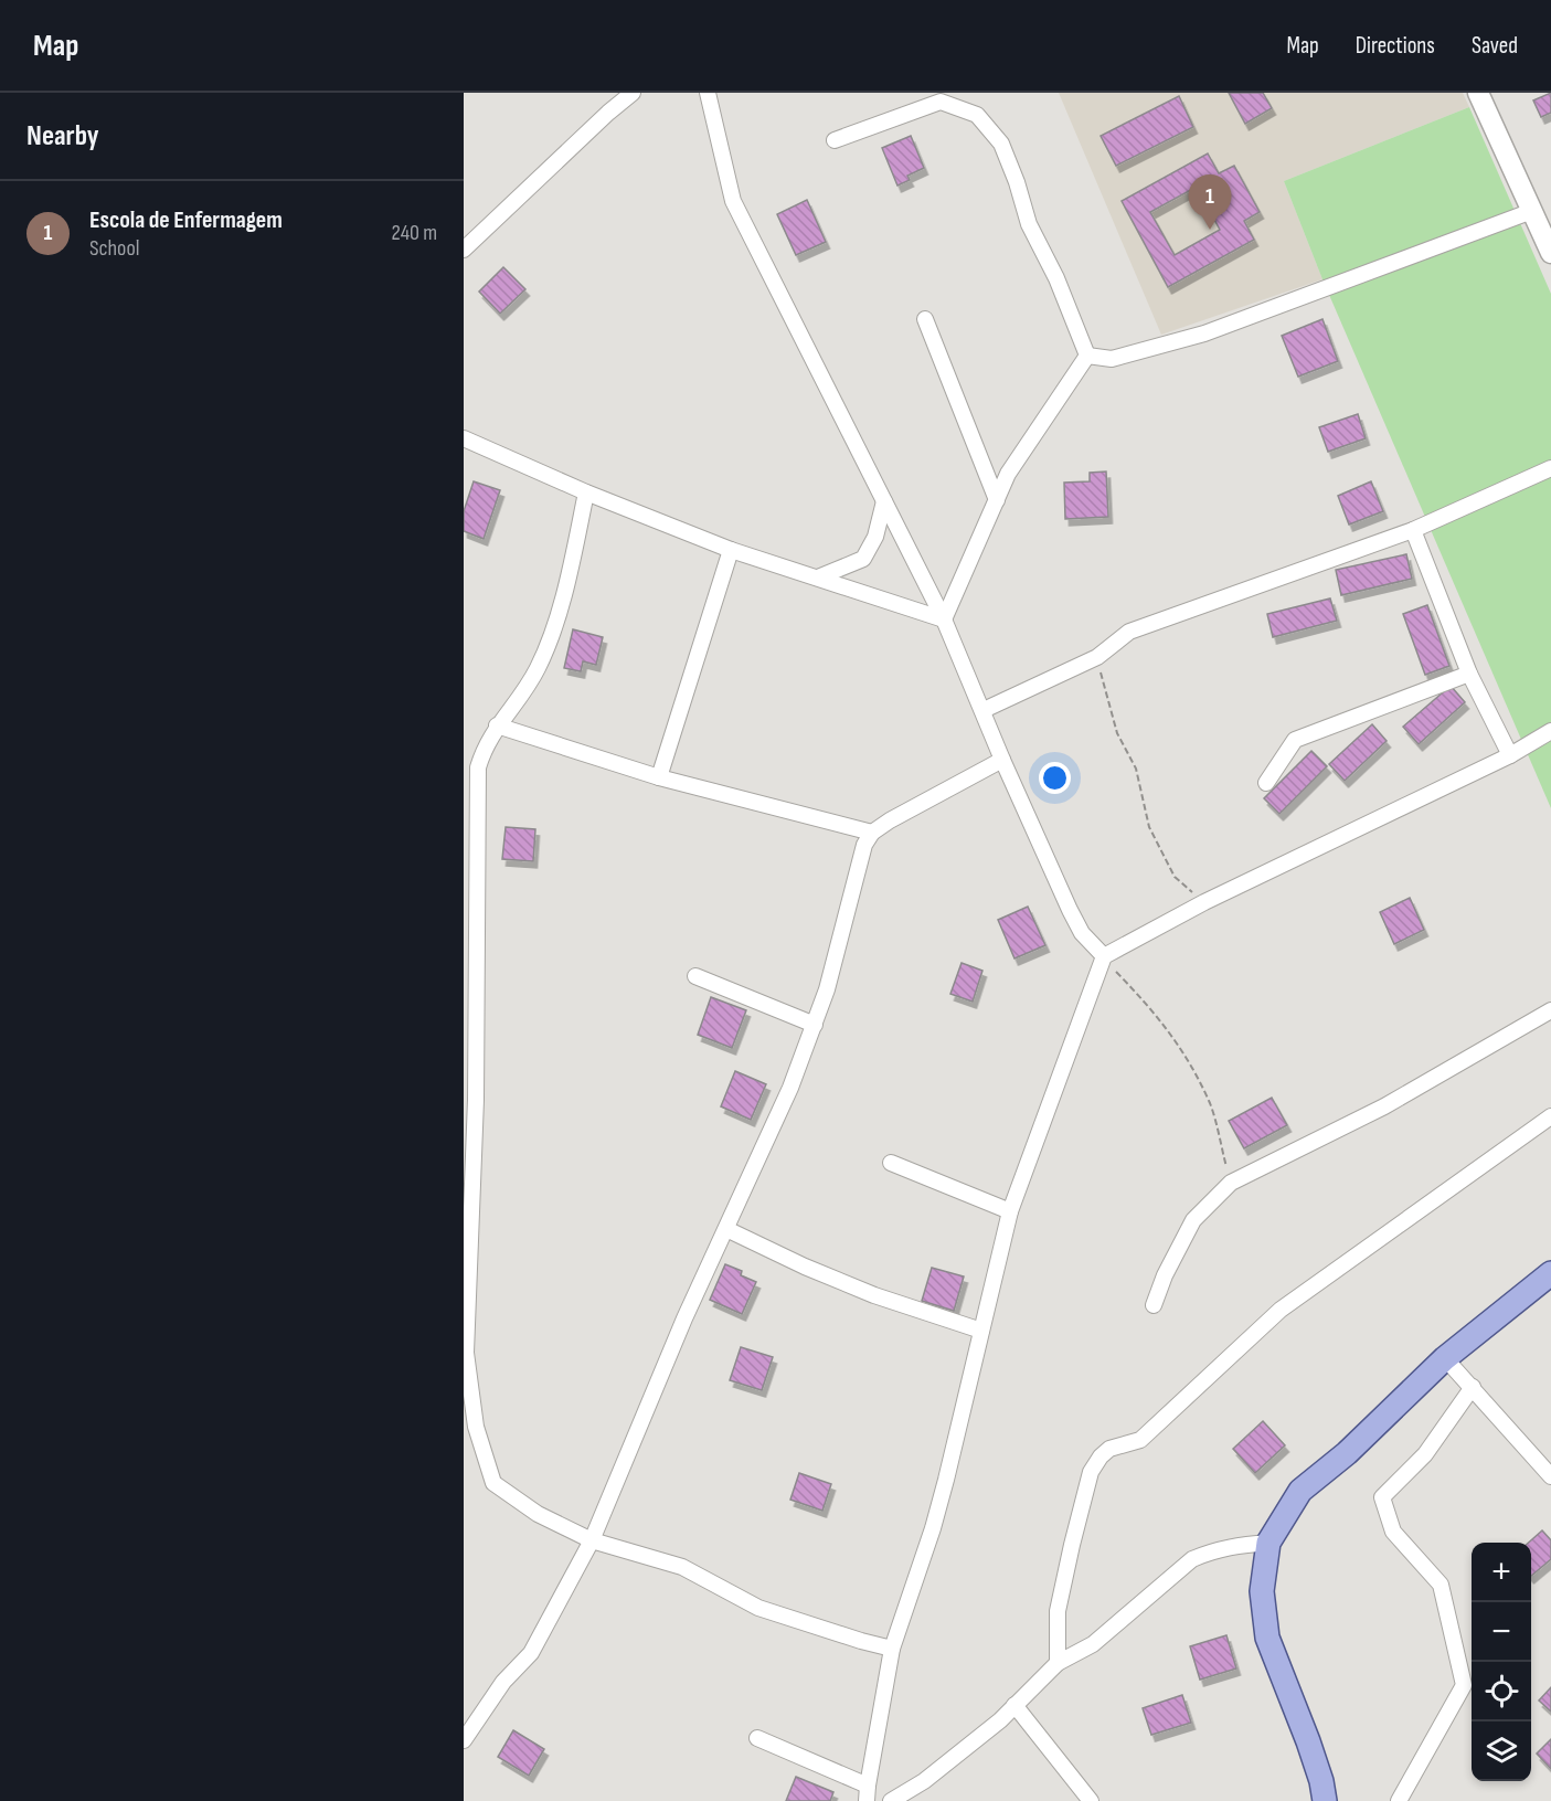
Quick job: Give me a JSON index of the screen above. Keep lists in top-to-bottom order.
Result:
{
  "page": {
    "header": "Map",
    "nav": ["Map", "Directions", "Saved"],
    "heading": "Nearby",
    "pins": "1",
    "list": [
      {
        "mark": "1",
        "name": "Escola de Enfermagem",
        "note": "School",
        "value": "240 m"
      }
    ],
    "map_buttons": ["+", "−"]
  }
}
